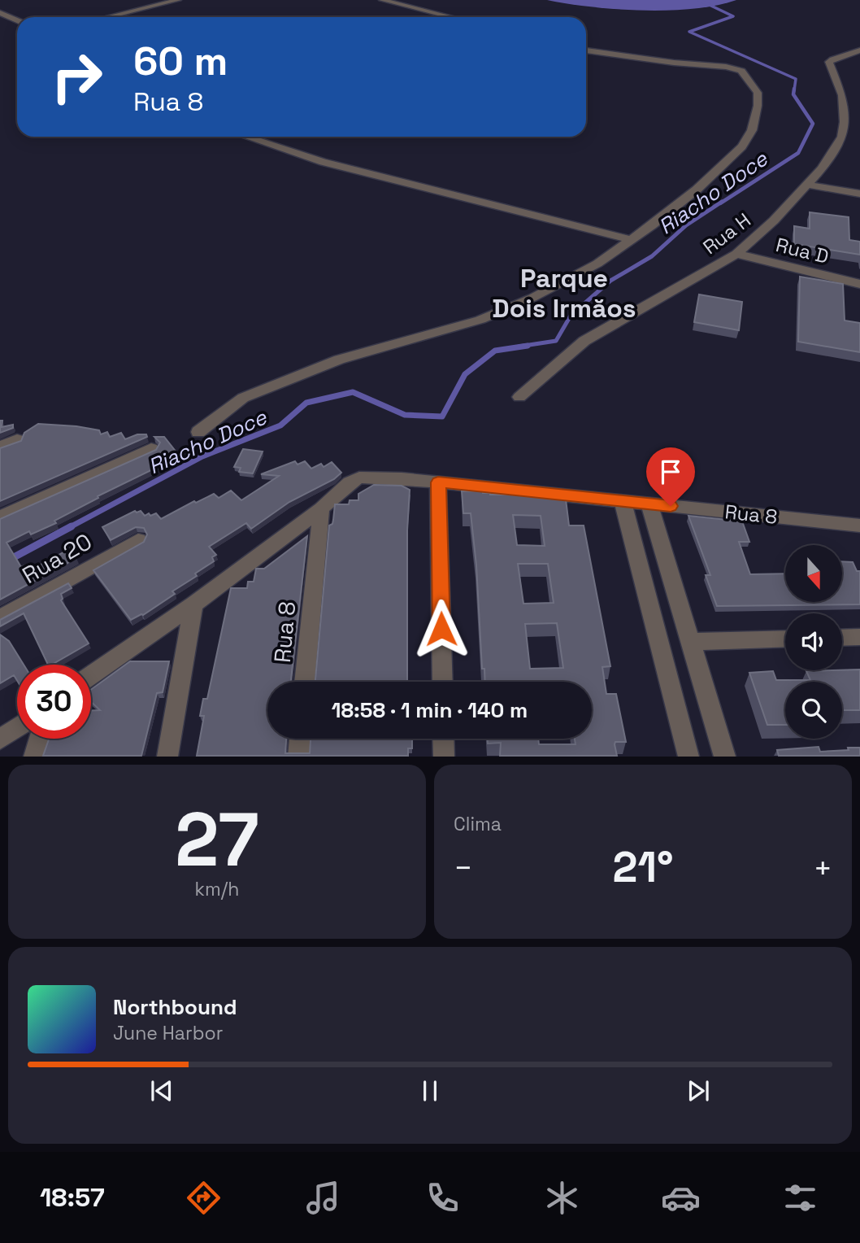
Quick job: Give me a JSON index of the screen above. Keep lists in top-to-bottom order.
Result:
{
  "streets": {
    "street": [
      "Rua H",
      "Rua D",
      "Rua 8",
      "Rua 20"
    ]
  },
  "crossings": [
    ["Rua H", "Rua D"]
  ],
  "districts": ["Parque Dois Irmăos"],
  "water": ["Riacho Doce"],
  "north": "bottom",
  "page": {
    "turn": ["60 m", "Rua 8"],
    "limit": "30",
    "trip": "18:58 · 1 min · 140 m",
    "tile": [
      ["27", "km/h"],
      "Clima"
    ],
    "heat": ["−", "21°", "+"],
    "song": ["Northbound", "June Harbor"],
    "tabs": "18:57"
  }
}
